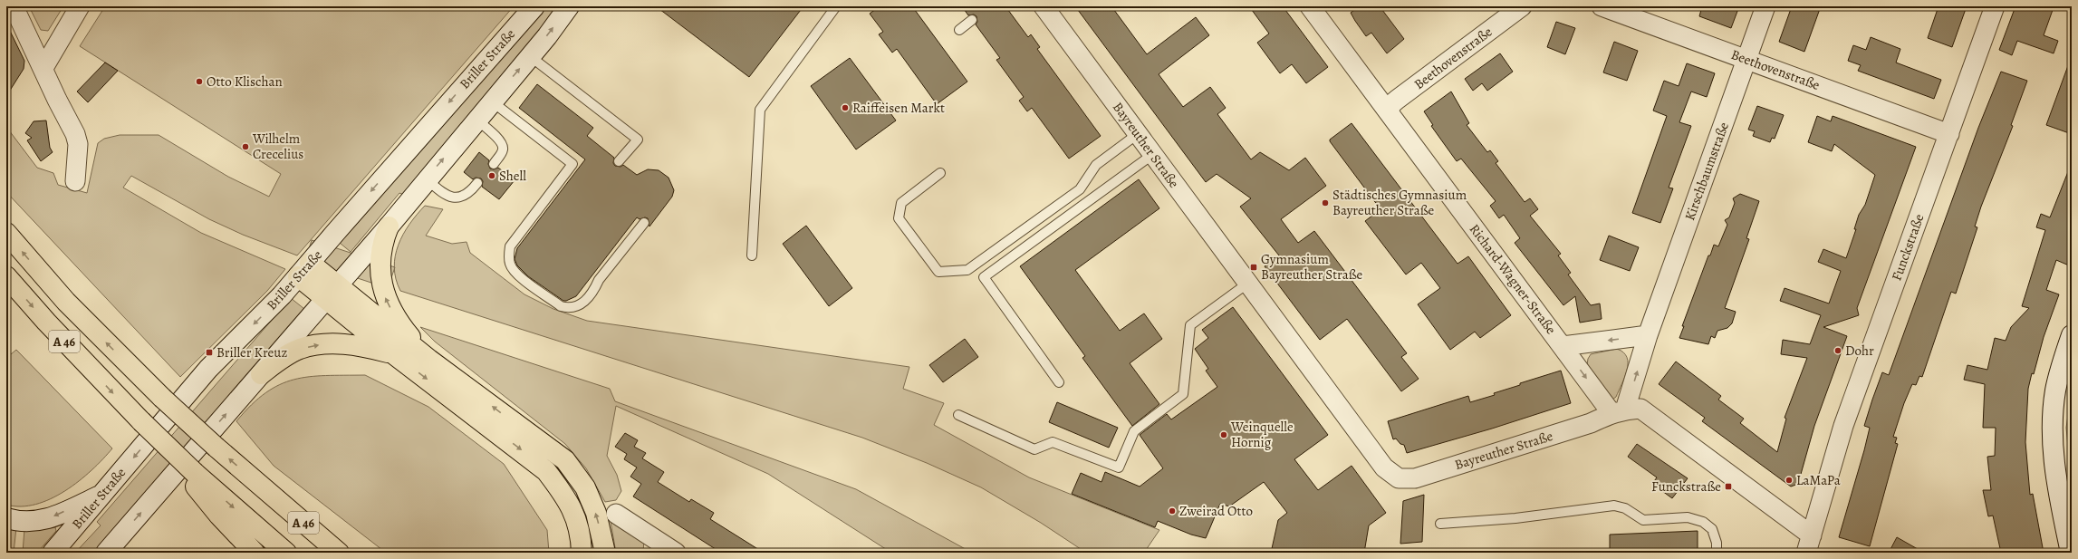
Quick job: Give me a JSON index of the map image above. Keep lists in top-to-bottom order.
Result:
{
  "streets": {
    "highway": ["A 46"],
    "main road": ["Briller Straße"],
    "street": [
      "Beethovenstraße",
      "Bayreuther Straße",
      "Kirschbaumstraße",
      "Funckstraße",
      "Richard-Wagner-Straße"
    ]
  },
  "crossings": [
    ["Beethovenstraße", "Kirschbaumstraße"],
    ["Beethovenstraße", "Funckstraße"],
    ["Beethovenstraße", "Richard-Wagner-Straße"],
    ["Bayreuther Straße", "Kirschbaumstraße"],
    ["Bayreuther Straße", "Funckstraße"],
    ["Bayreuther Straße", "Richard-Wagner-Straße"],
    ["Kirschbaumstraße", "Richard-Wagner-Straße"]
  ],
  "places": {
    "other": [
      "Otto Klischan",
      "Raiffeisen Markt",
      "Wilhelm Crecelius",
      "Shell",
      "Städtisches Gymnasium Bayreuther Straße",
      "Dohr",
      "Weinquelle Hornig",
      "LaMaPa",
      "Zweirad Otto"
    ],
    "transit": ["Gymnasium Bayreuther Straße", "Briller Kreuz", "Funckstraße"]
  }
}
